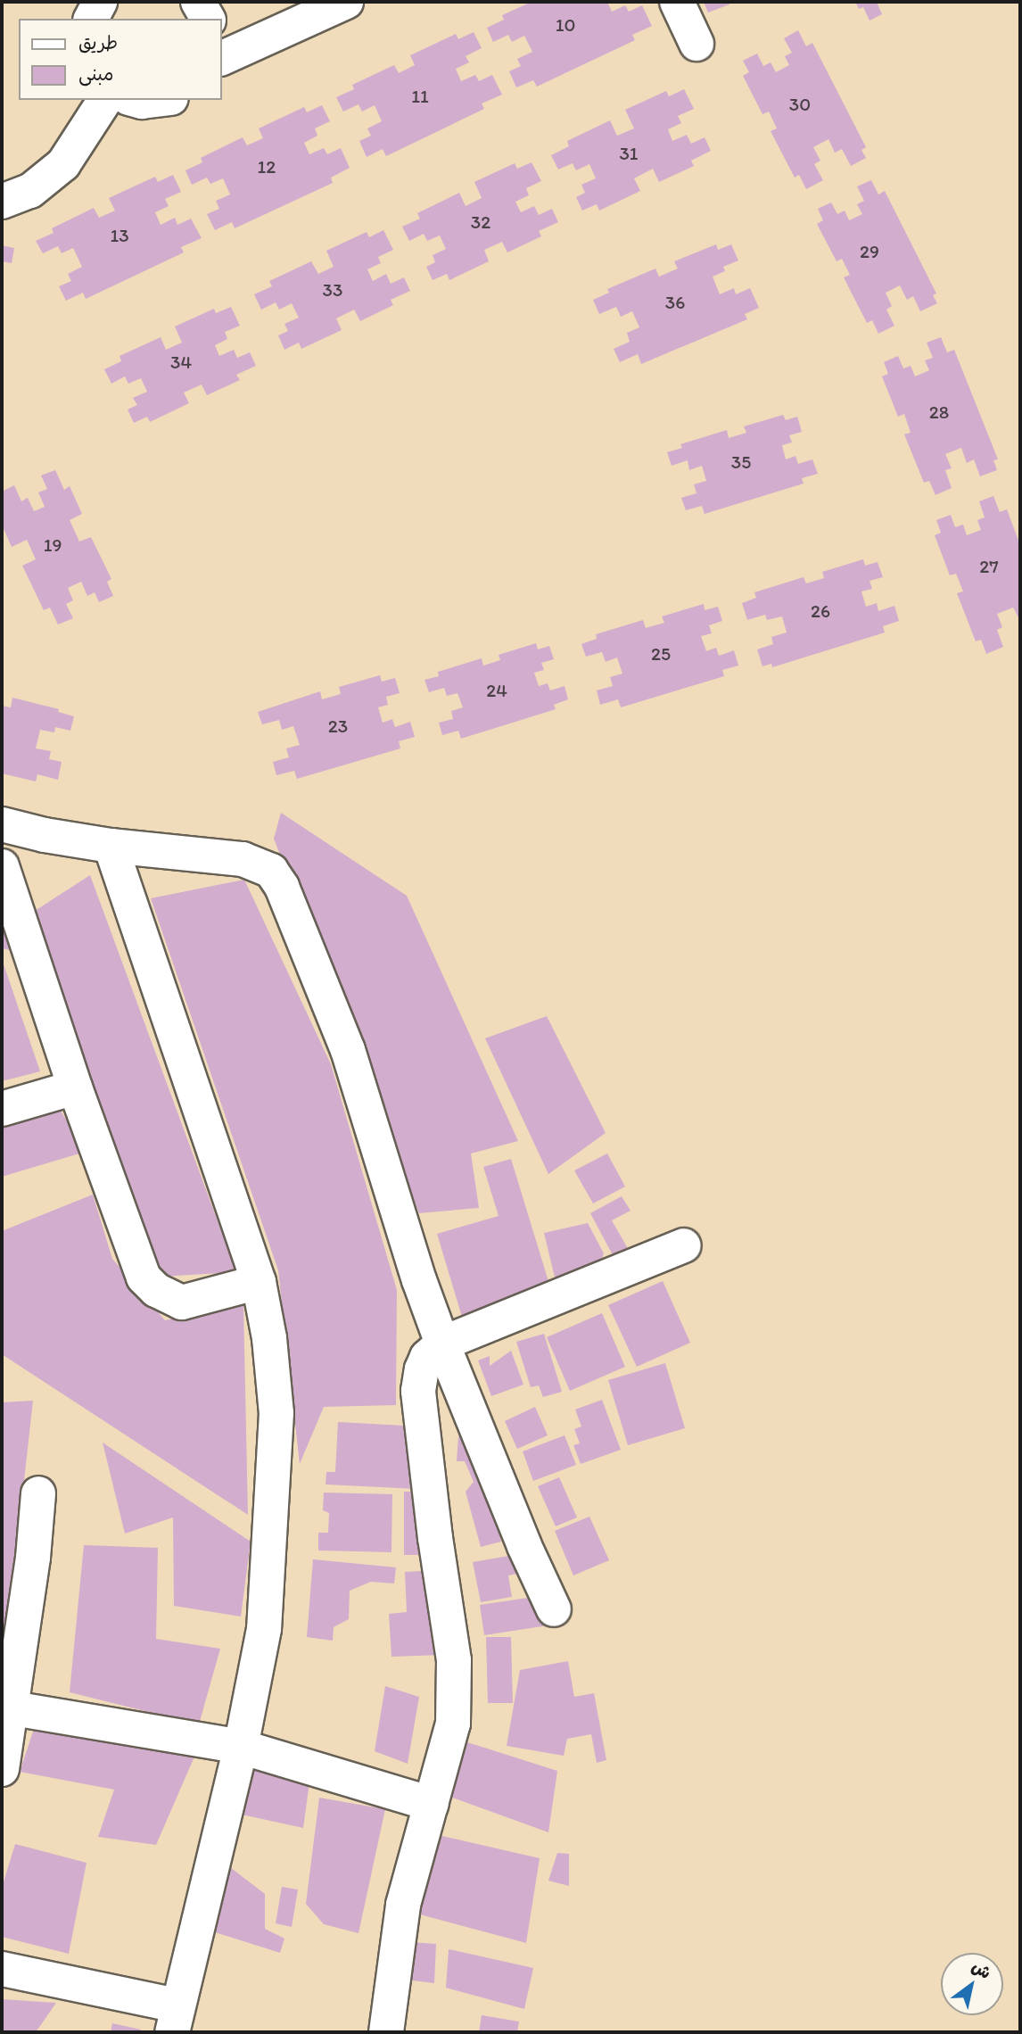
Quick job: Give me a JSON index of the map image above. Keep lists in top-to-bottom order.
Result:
{
  "house_numbers": [
    "10",
    "11",
    "30",
    "31",
    "12",
    "32",
    "13",
    "29",
    "33",
    "36",
    "34",
    "28",
    "35",
    "19",
    "27",
    "26",
    "25",
    "24",
    "23"
  ],
  "legend": ["طريق", "مبنى"],
  "north": "top right"
}
